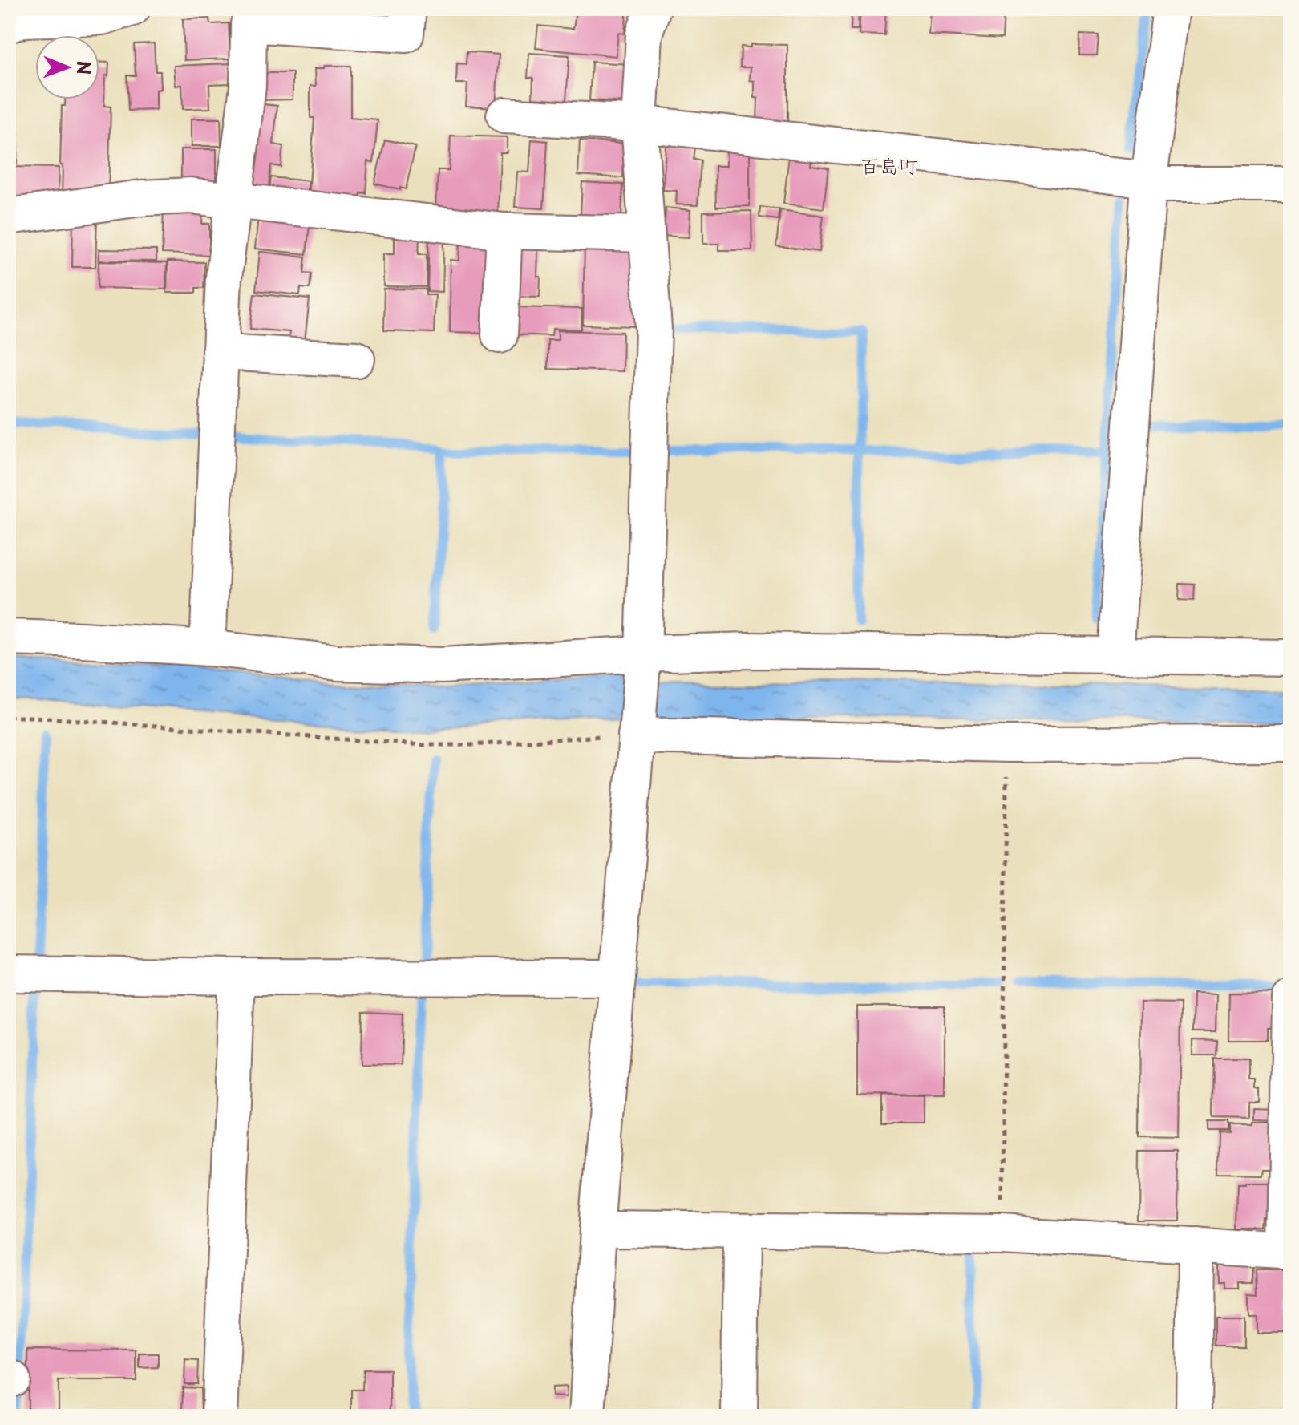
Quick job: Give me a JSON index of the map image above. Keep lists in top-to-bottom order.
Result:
{
  "districts": ["百島町"],
  "north": "right"
}
